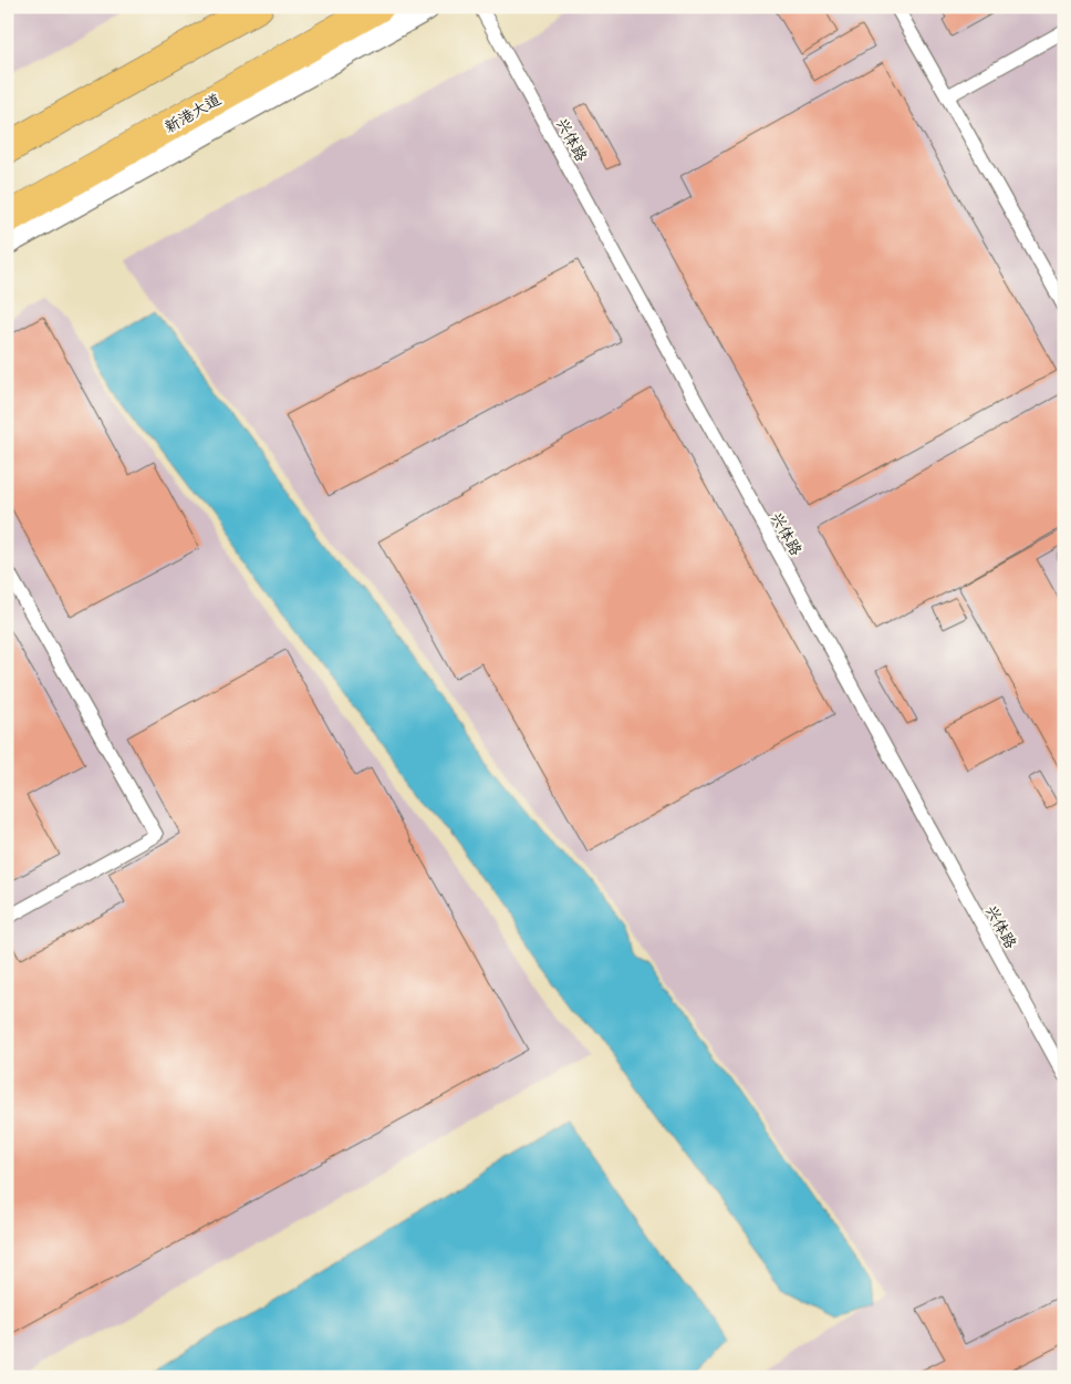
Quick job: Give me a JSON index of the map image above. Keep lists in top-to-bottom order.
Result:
{
  "streets": {
    "main road": ["新港大道"],
    "lane": ["兴体路"]
  }
}
